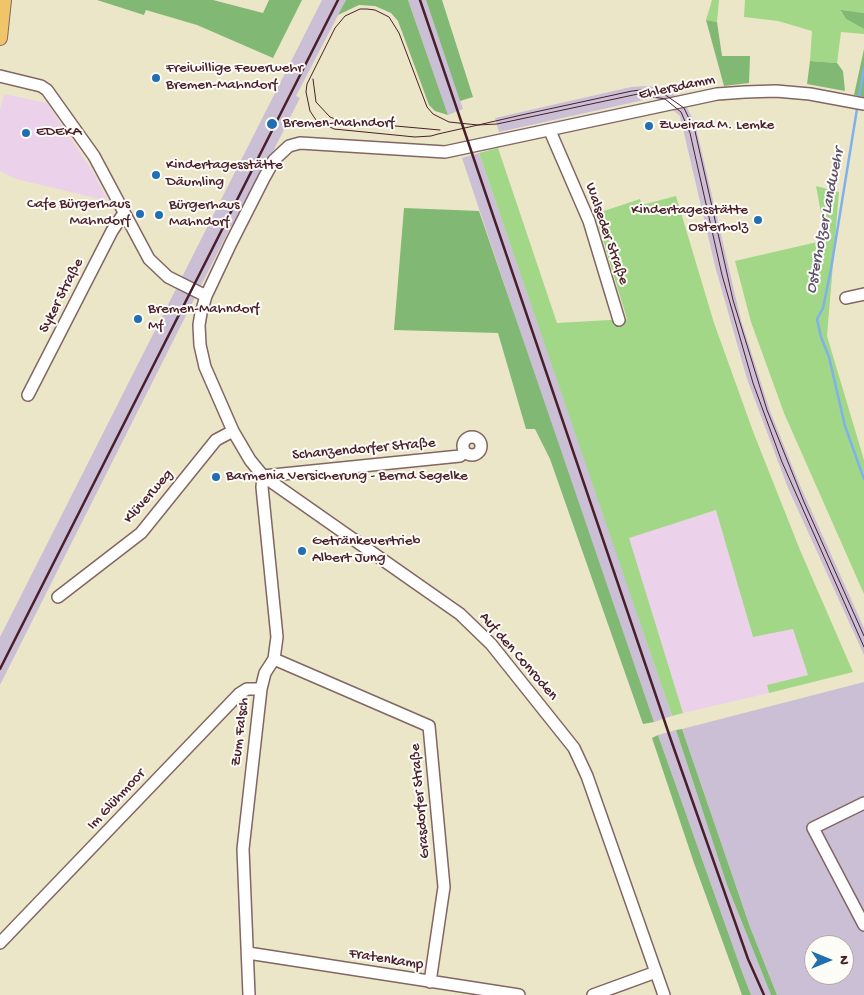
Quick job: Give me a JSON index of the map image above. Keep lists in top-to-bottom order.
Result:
{
  "streets": {
    "street": [
      "Ehlersdamm",
      "Walseder Straße",
      "Syker Straße",
      "Schanzendorfer Straße",
      "Klüverweg",
      "Auf den Conroden",
      "Zum Falsch",
      "Im Glühmoor",
      "Grasdorfer Straße",
      "Fratenkamp"
    ]
  },
  "crossings": [
    ["Ehlersdamm", "Walseder Straße"],
    ["Ehlersdamm", "Auf den Conroden"],
    ["Schanzendorfer Straße", "Auf den Conroden"],
    ["Schanzendorfer Straße", "Zum Falsch"],
    ["Klüverweg", "Auf den Conroden"],
    ["Auf den Conroden", "Zum Falsch"],
    ["Zum Falsch", "Im Glühmoor"],
    ["Zum Falsch", "Grasdorfer Straße"],
    ["Zum Falsch", "Fratenkamp"],
    ["Grasdorfer Straße", "Fratenkamp"]
  ],
  "water": ["Osterholzer Landwehr"],
  "places": [
    "Freiwillige Feuerwehr Bremen-Mahndorf",
    "Bremen-Mahndorf",
    "Zweirad M. Lemke",
    "EDEKA",
    "Kindertagesstätte Däumling",
    "Cafe Bürgerhaus Mahndorf",
    "Bürgerhaus Mahndorf",
    "Kindertagesstätte Osterholz",
    "Bremen-Mahndorf Mf",
    "Barmenia Versicherung - Bernd Segelke",
    "Getränkevertrieb Albert Jung"
  ],
  "north": "right"
}
